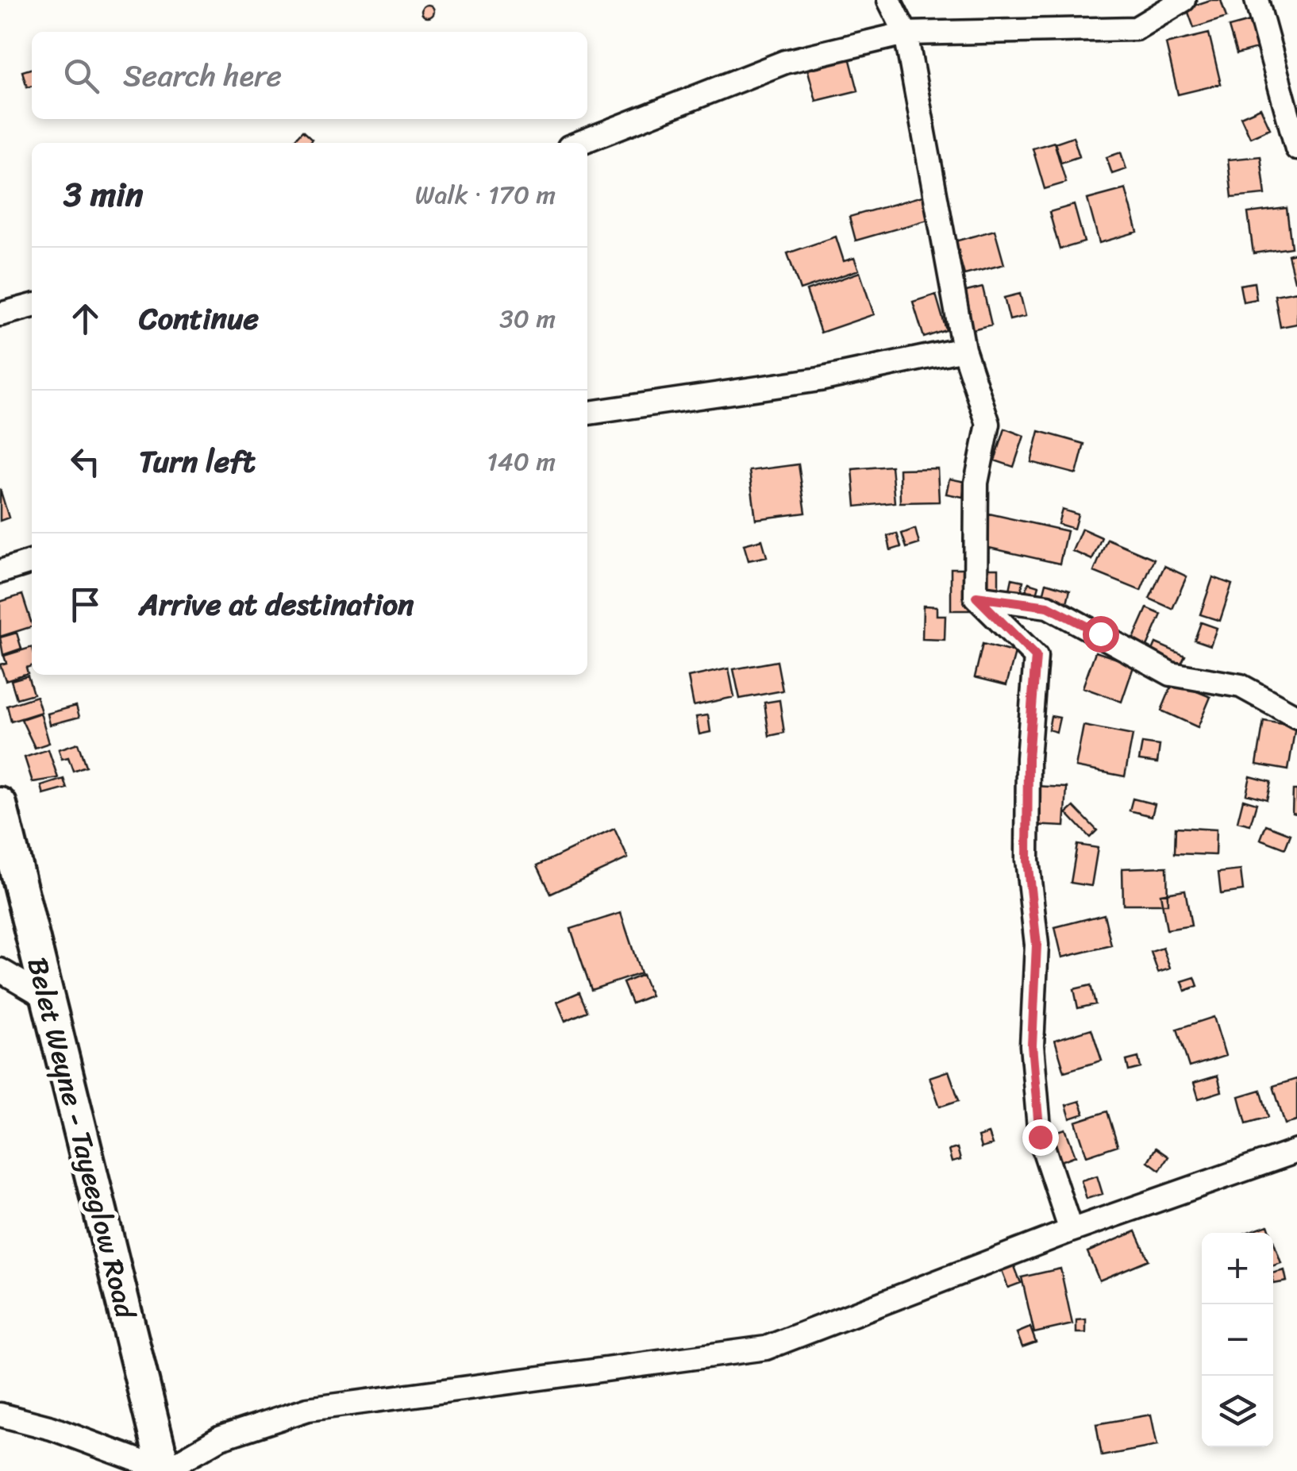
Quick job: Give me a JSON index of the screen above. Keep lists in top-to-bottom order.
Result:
{
  "streets": {
    "main road": ["Belet Weyne - Tayeeglow Road"]
  },
  "page": {
    "search": "Search here",
    "heading": ["3 min", "Walk · 170 m"],
    "list": [
      ["Continue", "30 m"],
      ["Turn left", "140 m"],
      "Arrive at destination"
    ],
    "map_buttons": ["+", "−"]
  }
}
